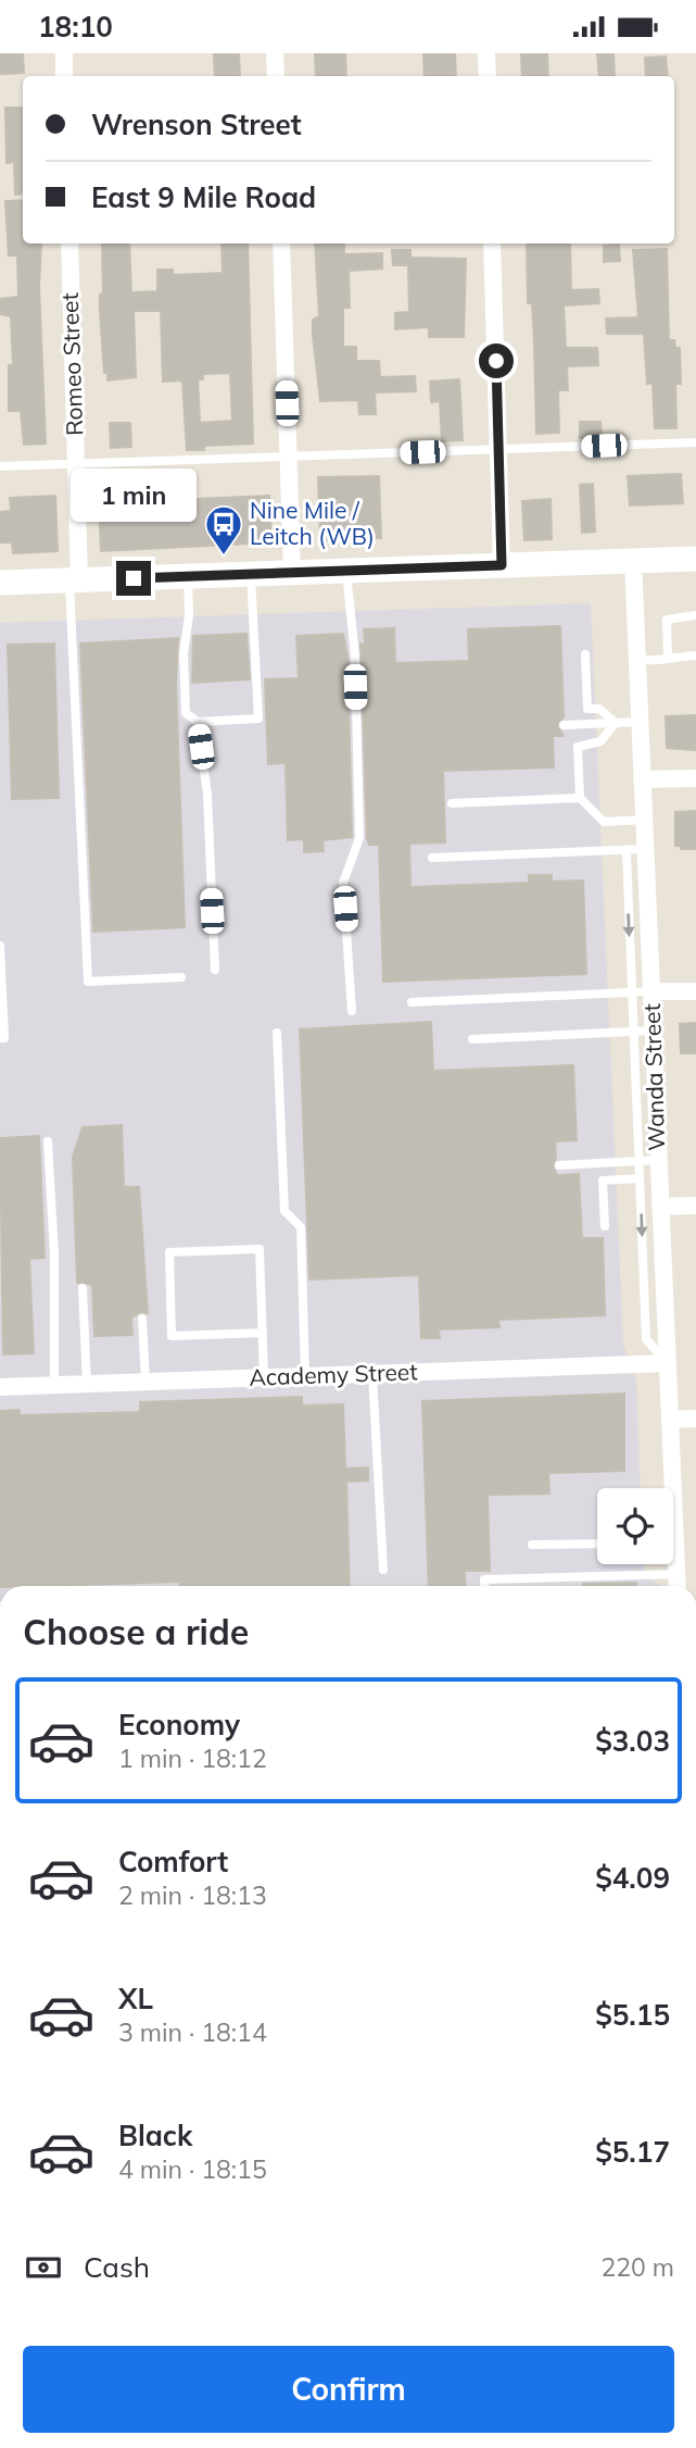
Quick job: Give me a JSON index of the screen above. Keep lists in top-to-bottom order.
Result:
{
  "streets": {
    "street": ["Romeo Street", "Wanda Street", "Academy Street"]
  },
  "crossings": [
    ["Wanda Street", "Academy Street"]
  ],
  "places": {
    "bus stop": ["Nine Mile / Leitch (WB)"]
  },
  "page": {
    "status": "18:10",
    "banner": ["Wrenson Street", "East 9 Mile Road"],
    "bubble": "1 min",
    "heading": "Choose a ride",
    "list": [
      {
        "name": "Economy",
        "note": "1 min · 18:12",
        "value": "$3.03"
      },
      {
        "name": "Comfort",
        "note": "2 min · 18:13",
        "value": "$4.09"
      },
      {
        "name": "XL",
        "note": "3 min · 18:14",
        "value": "$5.15"
      },
      {
        "name": "Black",
        "note": "4 min · 18:15",
        "value": "$5.17"
      }
    ],
    "pay": ["Cash", "220 m"],
    "buttons": "Confirm"
  }
}
